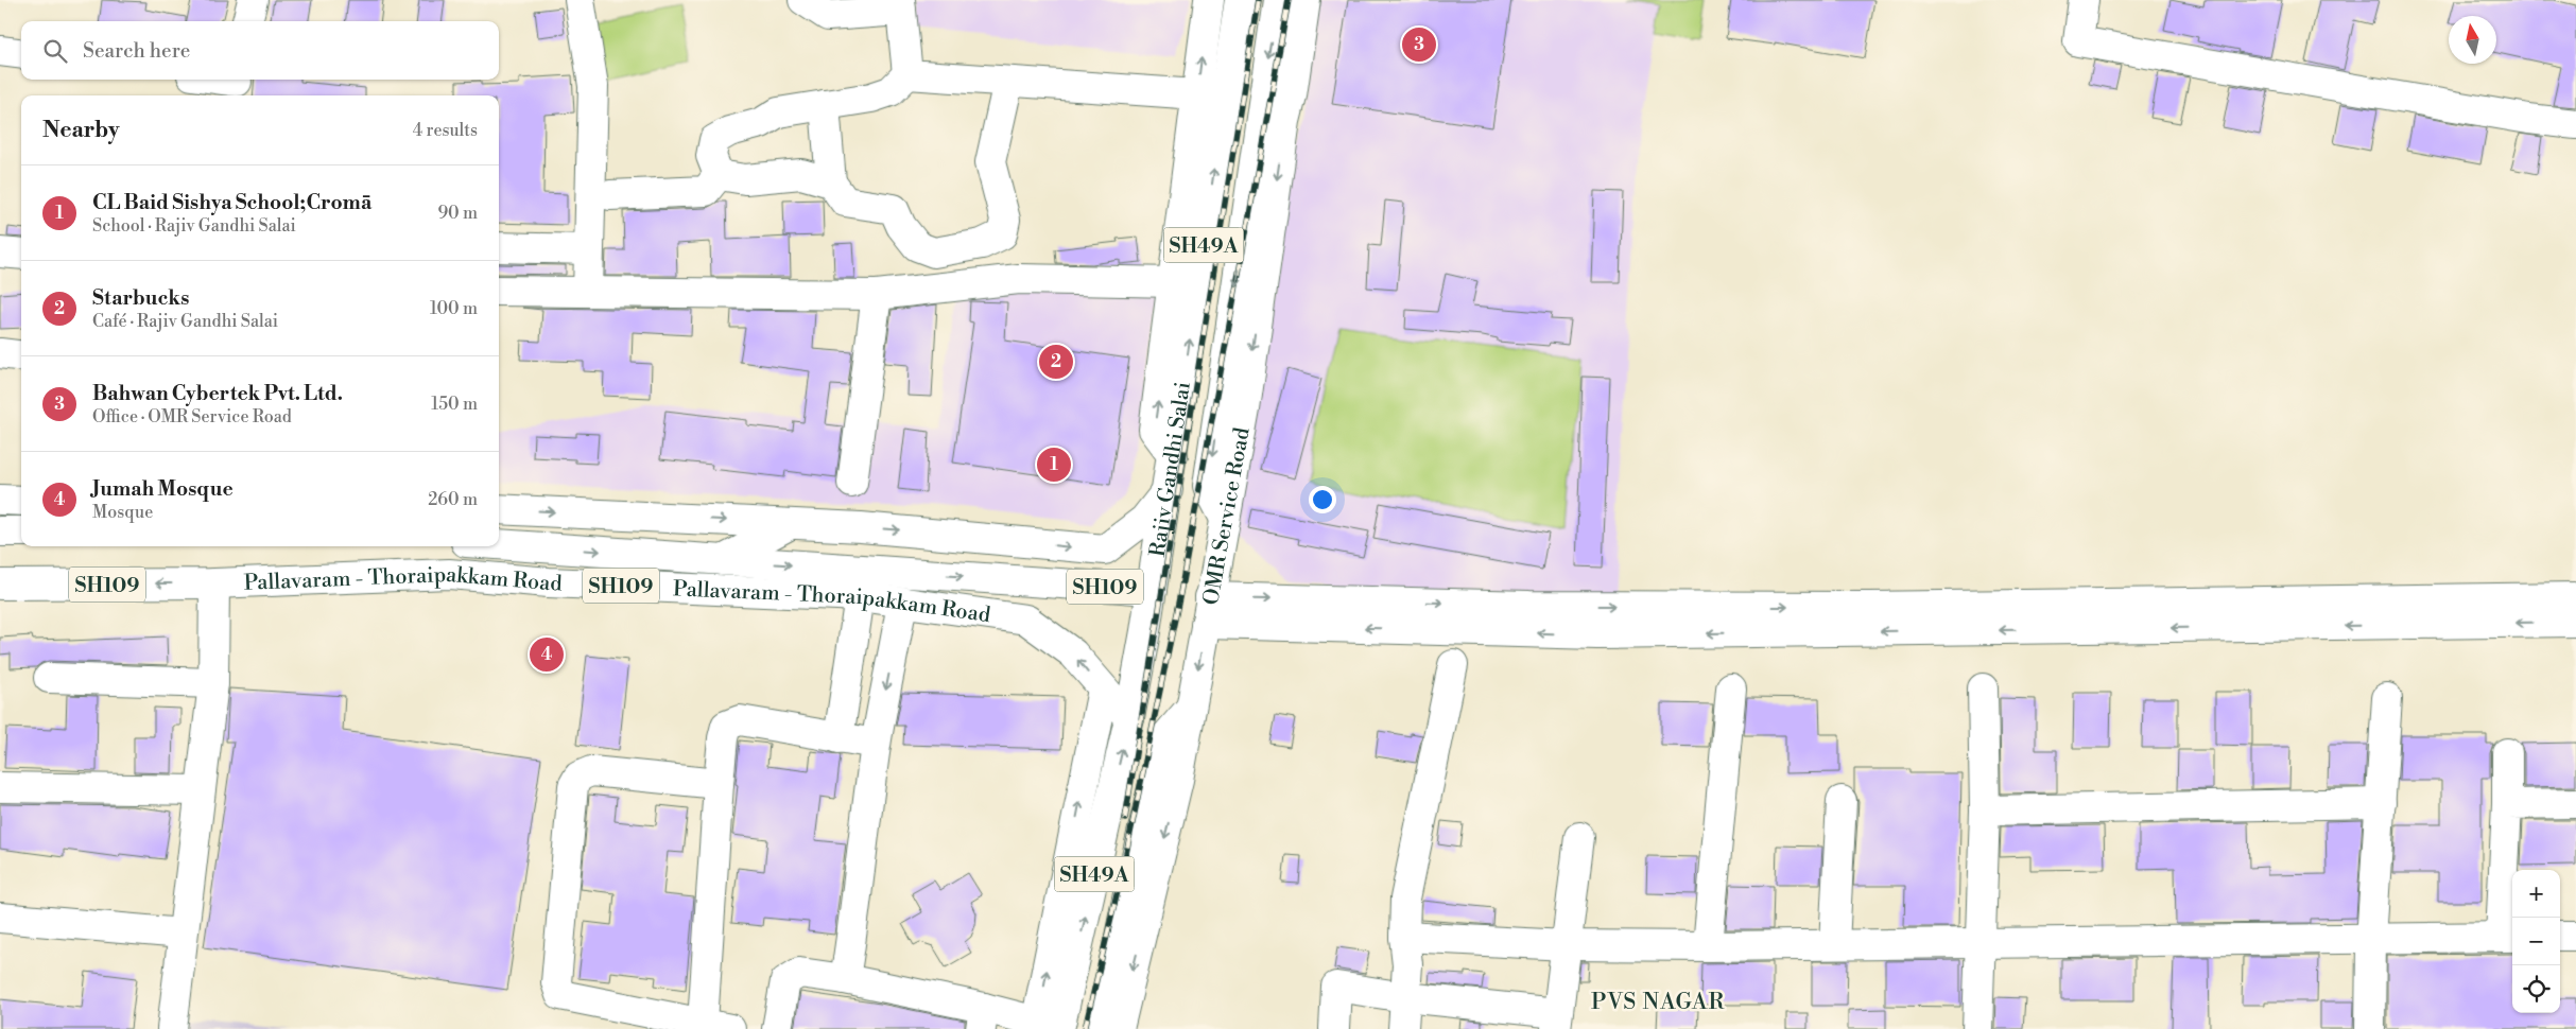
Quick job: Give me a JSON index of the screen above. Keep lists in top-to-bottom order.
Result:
{
  "streets": {
    "street": [
      "SH49A",
      "Rajiv Gandhi Salai",
      "OMR Service Road",
      "Pallavaram - Thoraipakkam Road",
      "SH109"
    ]
  },
  "crossings": [
    ["SH49A", "OMR Service Road"],
    ["Rajiv Gandhi Salai", "OMR Service Road"],
    ["Rajiv Gandhi Salai", "Pallavaram - Thoraipakkam Road"]
  ],
  "districts": ["PVS NAGAR"],
  "north": "top",
  "page": {
    "search": "Search here",
    "pins": [
      "3",
      "2",
      "1",
      "4"
    ],
    "heading": ["Nearby", "4 results"],
    "list": [
      {
        "mark": "1",
        "name": "CL Baid Sishya School;Cromā",
        "note": "School · Rajiv Gandhi Salai",
        "value": "90 m"
      },
      {
        "mark": "2",
        "name": "Starbucks",
        "note": "Café · Rajiv Gandhi Salai",
        "value": "100 m"
      },
      {
        "mark": "3",
        "name": "Bahwan Cybertek Pvt. Ltd.",
        "note": "Office · OMR Service Road",
        "value": "150 m"
      },
      {
        "mark": "4",
        "name": "Jumah Mosque",
        "note": "Mosque",
        "value": "260 m"
      }
    ],
    "map_buttons": ["+", "−"]
  }
}
